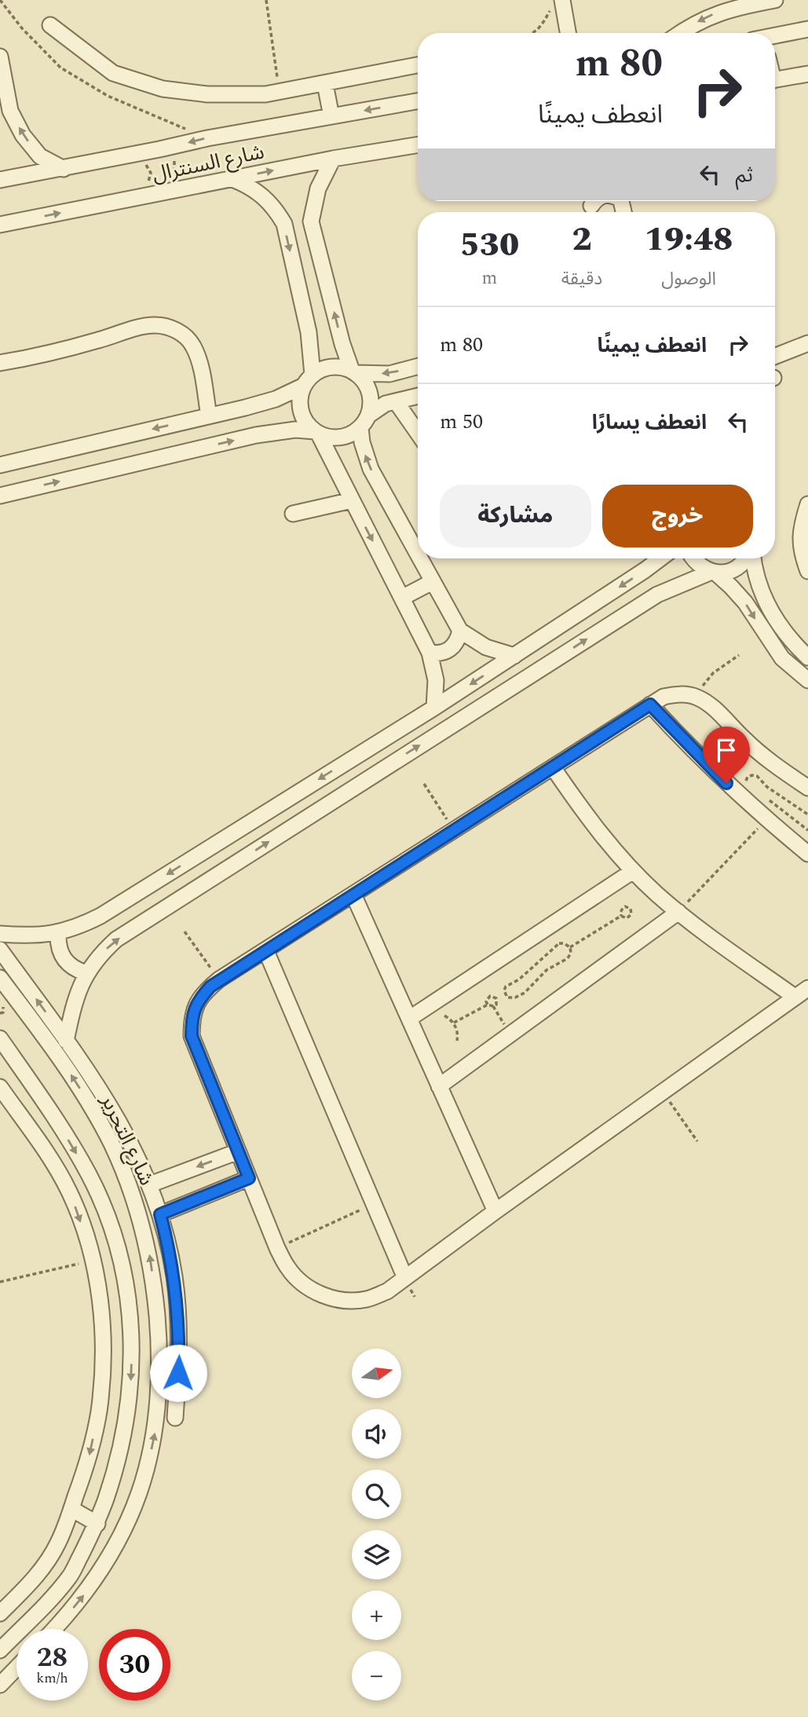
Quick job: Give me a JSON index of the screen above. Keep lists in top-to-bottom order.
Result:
{
  "streets": {
    "street": ["شارع السنترال", "شارع التحرير"]
  },
  "north": "right",
  "page": {
    "turn": ["80 m", "انعطف يمينًا"],
    "then": "ثم",
    "eta": [
      "19:48",
      "الوصول",
      "2",
      "دقيقة",
      "530",
      "m"
    ],
    "list": [
      {
        "name": "انعطف يمينًا",
        "value": "80 m"
      },
      {
        "name": "انعطف يسارًا",
        "value": "50 m"
      }
    ],
    "buttons": ["خروج", "مشاركة"],
    "map_buttons": ["+", "−"],
    "speed": "28 km/h",
    "limit": "30"
  }
}
